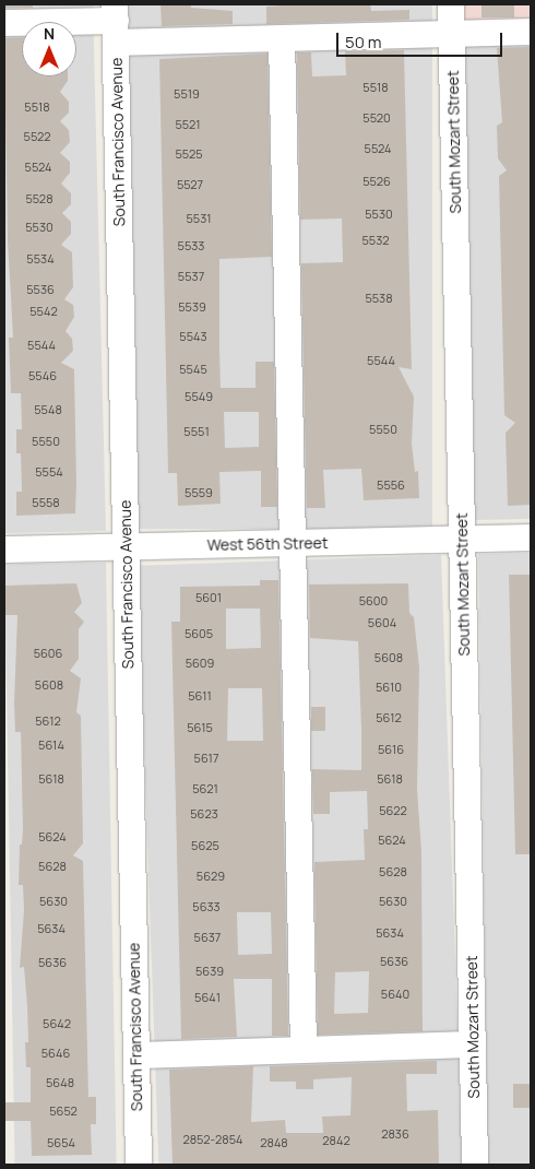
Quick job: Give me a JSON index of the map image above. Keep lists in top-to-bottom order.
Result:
{
  "streets": {
    "street": ["South Francisco Avenue", "South Mozart Street", "West 56th Street"]
  },
  "crossings": [
    ["South Francisco Avenue", "West 56th Street"],
    ["South Mozart Street", "West 56th Street"]
  ],
  "house_numbers": [
    "5518",
    "5519",
    "5518",
    "5520",
    "5521",
    "5522",
    "5524",
    "5525",
    "5524",
    "5526",
    "5527",
    "5528",
    "5530",
    "5531",
    "5530",
    "5532",
    "5533",
    "5534",
    "5537",
    "5536",
    "5538",
    "5539",
    "5542",
    "5543",
    "5544",
    "5544",
    "5545",
    "5546",
    "5549",
    "5548",
    "5550",
    "5551",
    "5550",
    "5554",
    "5556",
    "5559",
    "5558",
    "5601",
    "5600",
    "5604",
    "5605",
    "5606",
    "5608",
    "5609",
    "5608",
    "5610",
    "5611",
    "5612",
    "5612",
    "5615",
    "5614",
    "5616",
    "5617",
    "5618",
    "5618",
    "5621",
    "5622",
    "5623",
    "5624",
    "5624",
    "5625",
    "5628",
    "5628",
    "5629",
    "5630",
    "5630",
    "5633",
    "5634",
    "5634",
    "5637",
    "5636",
    "5636",
    "5639",
    "5640",
    "5641",
    "5642",
    "5646",
    "5648",
    "5652",
    "2836",
    "2852-2854",
    "2842",
    "5654",
    "2848"
  ],
  "scale_bar": "50 m",
  "north": "top"
}
